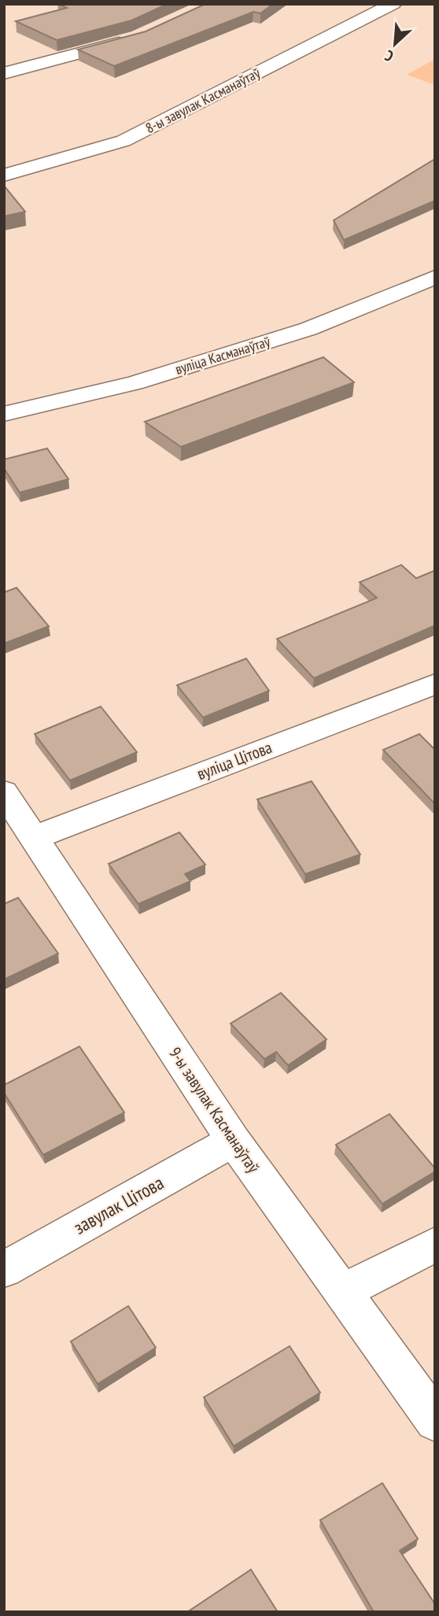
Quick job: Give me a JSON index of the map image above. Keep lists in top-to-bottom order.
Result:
{
  "streets": {
    "street": [
      "8-ы завулак Касманаўтаў",
      "вуліца Касманаўтаў",
      "вуліца Цітова",
      "9-ы завулак Касманаўтаў",
      "завулак Цітова"
    ]
  },
  "crossings": [
    ["вуліца Цітова", "9-ы завулак Касманаўтаў"],
    ["9-ы завулак Касманаўтаў", "завулак Цітова"]
  ],
  "north": "bottom left"
}
